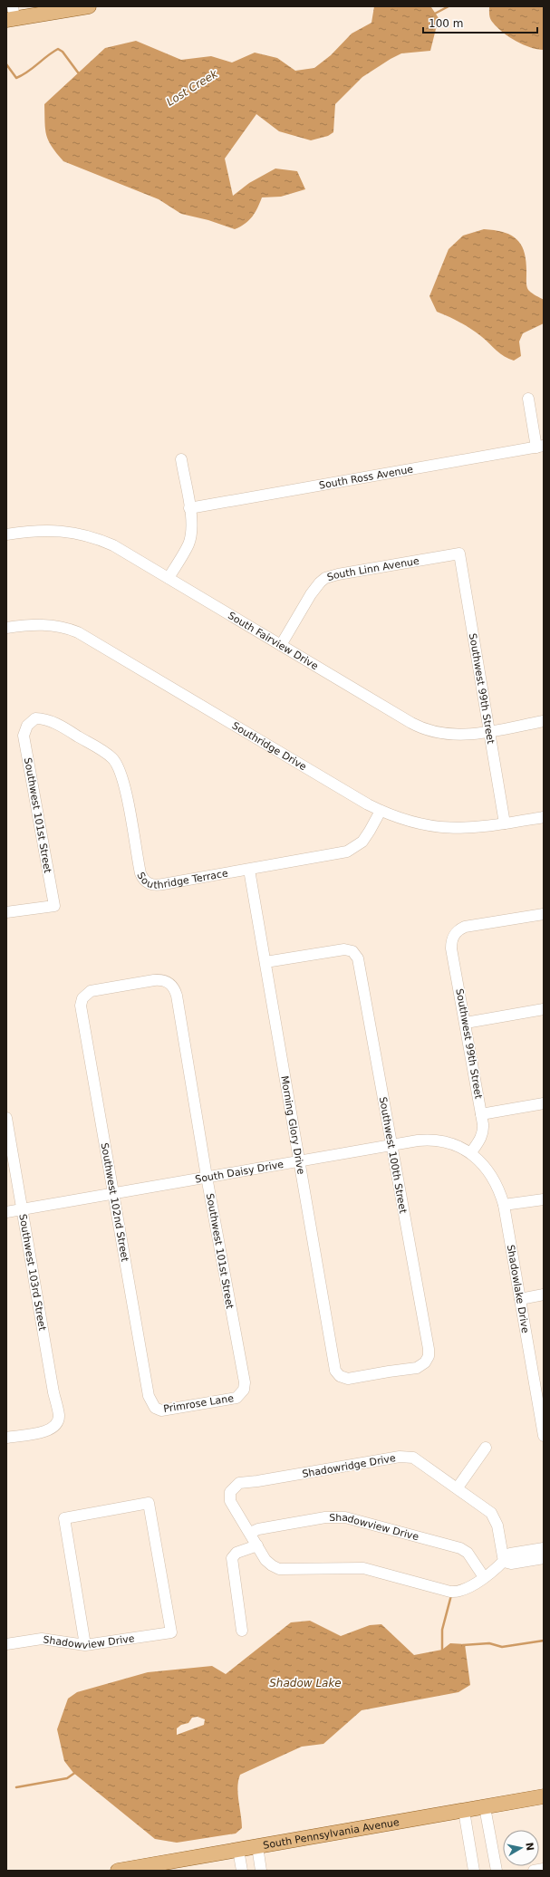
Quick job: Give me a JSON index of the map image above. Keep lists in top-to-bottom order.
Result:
{
  "streets": {
    "main road": ["South Pennsylvania Avenue"],
    "street": [
      "South Ross Avenue",
      "South Linn Avenue",
      "South Fairview Drive",
      "Southwest 99th Street",
      "Southridge Drive",
      "Southwest 101st Street",
      "Southridge Terrace",
      "Morning Glory Drive",
      "Southwest 100th Street",
      "South Daisy Drive",
      "Southwest 102nd Street",
      "Southwest 103rd Street",
      "Shadowlake Drive",
      "Primrose Lane",
      "Shadowridge Drive",
      "Shadowview Drive"
    ]
  },
  "crossings": [
    ["South Linn Avenue", "South Fairview Drive"],
    ["South Linn Avenue", "Southwest 99th Street"],
    ["South Fairview Drive", "Southwest 99th Street"],
    ["Southwest 99th Street", "Southridge Drive"],
    ["Southwest 99th Street", "South Daisy Drive"],
    ["Southwest 99th Street", "Shadowlake Drive"],
    ["Southridge Drive", "Southridge Terrace"],
    ["Southwest 101st Street", "Southridge Terrace"],
    ["Southwest 101st Street", "South Daisy Drive"],
    ["Southwest 101st Street", "Southwest 102nd Street"],
    ["Southwest 101st Street", "Primrose Lane"],
    ["Southridge Terrace", "Morning Glory Drive"],
    ["Morning Glory Drive", "Southwest 100th Street"],
    ["Morning Glory Drive", "South Daisy Drive"],
    ["Southwest 100th Street", "South Daisy Drive"],
    ["South Daisy Drive", "Southwest 102nd Street"],
    ["South Daisy Drive", "Southwest 103rd Street"],
    ["South Daisy Drive", "Shadowlake Drive"],
    ["Southwest 102nd Street", "Primrose Lane"],
    ["Shadowridge Drive", "Shadowview Drive"]
  ],
  "water": ["Lost Creek", "Shadow Lake"],
  "scale_bar": "100 m",
  "north": "right"
}
